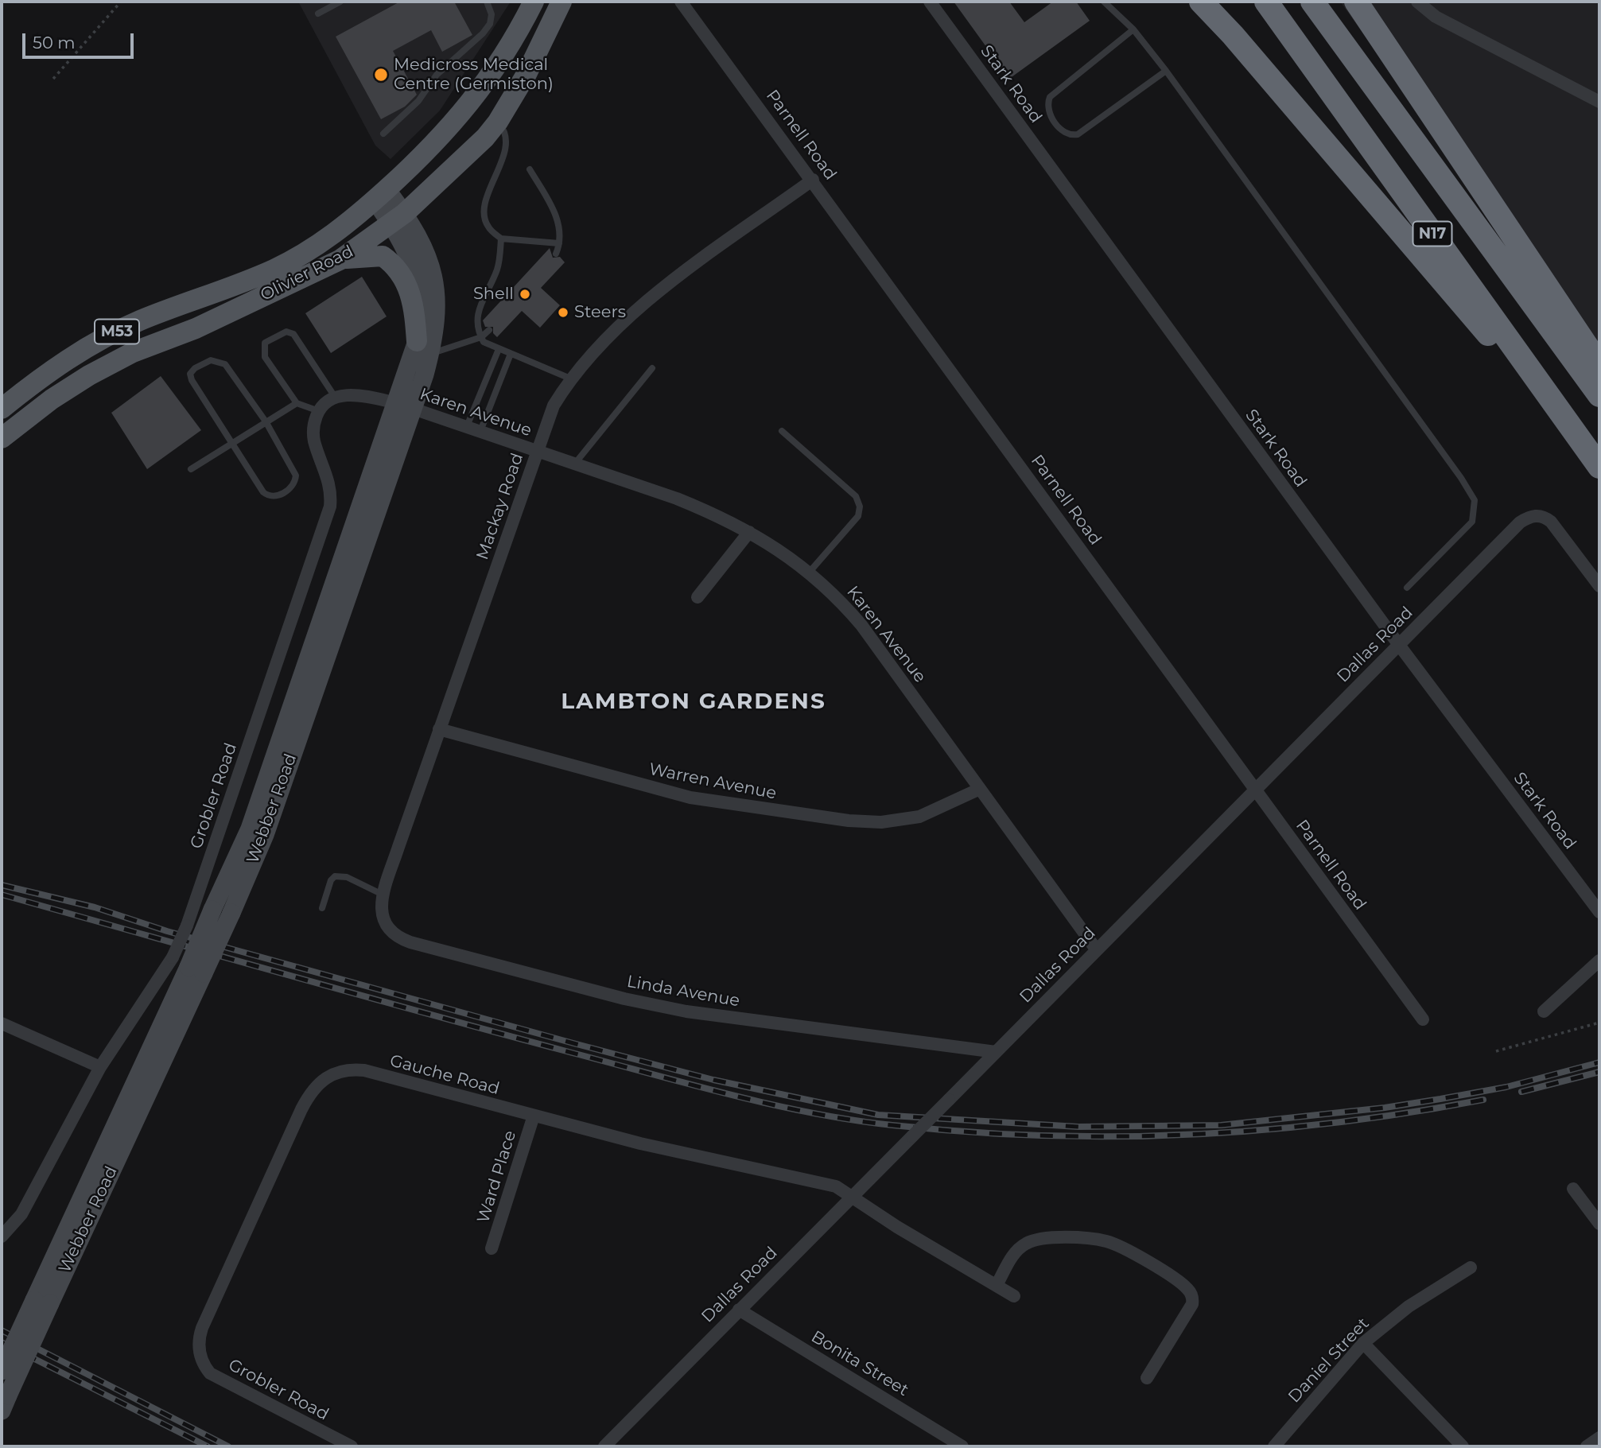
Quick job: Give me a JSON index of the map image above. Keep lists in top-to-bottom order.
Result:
{
  "streets": {
    "highway": ["N17"],
    "main road": ["Olivier Road", "M53", "Webber Road"],
    "street": [
      "Stark Road",
      "Parnell Road",
      "Karen Avenue",
      "Mackay Road",
      "Dallas Road",
      "Warren Avenue",
      "Grobler Road",
      "Linda Avenue",
      "Gauche Road",
      "Ward Place",
      "Daniel Street",
      "Bonita Street"
    ]
  },
  "crossings": [
    ["Stark Road", "Dallas Road"],
    ["Parnell Road", "Mackay Road"],
    ["Parnell Road", "Dallas Road"],
    ["Olivier Road", "Webber Road"],
    ["Karen Avenue", "Mackay Road"],
    ["Karen Avenue", "Dallas Road"],
    ["Karen Avenue", "Warren Avenue"],
    ["Karen Avenue", "Webber Road"],
    ["Mackay Road", "Warren Avenue"],
    ["Mackay Road", "Linda Avenue"],
    ["Dallas Road", "Linda Avenue"],
    ["Dallas Road", "Gauche Road"],
    ["Dallas Road", "Bonita Street"],
    ["Grobler Road", "Gauche Road"],
    ["Gauche Road", "Ward Place"]
  ],
  "districts": ["LAMBTON GARDENS"],
  "places": ["Medicross Medical Centre (Germiston)", "Shell", "Steers"],
  "scale_bar": "50 m"
}
